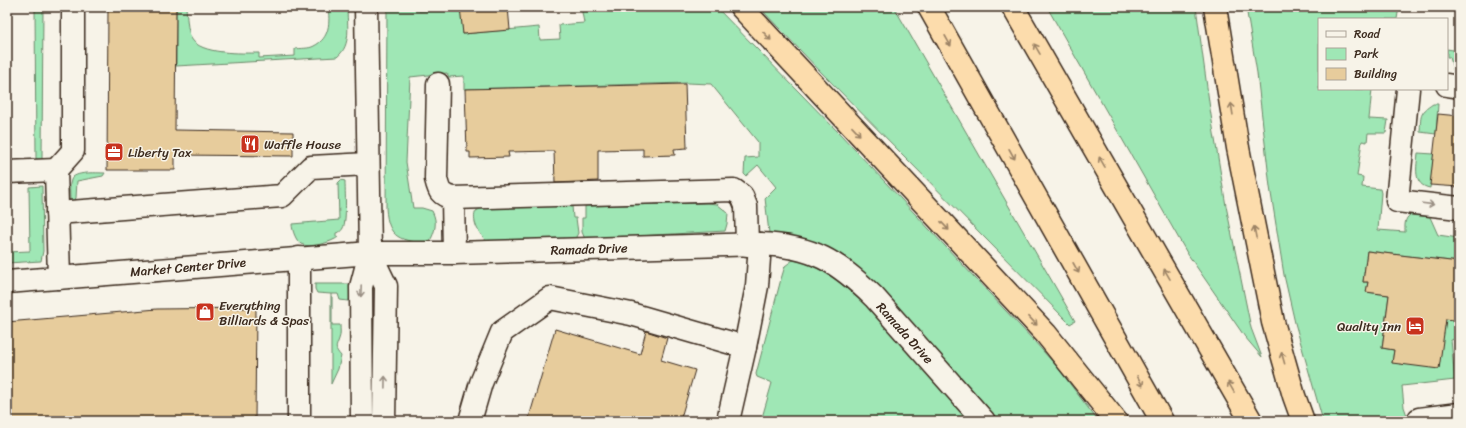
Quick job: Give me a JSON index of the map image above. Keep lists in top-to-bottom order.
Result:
{
  "streets": {
    "street": ["Ramada Drive", "Market Center Drive"]
  },
  "crossings": [
    ["Ramada Drive", "Market Center Drive"]
  ],
  "places": {
    "restaurant": ["Waffle House"],
    "office": ["Liberty Tax"],
    "shop": ["Everything Billiards & Spas"],
    "hotel": ["Quality Inn"]
  },
  "legend": ["Road", "Park", "Building"]
}
